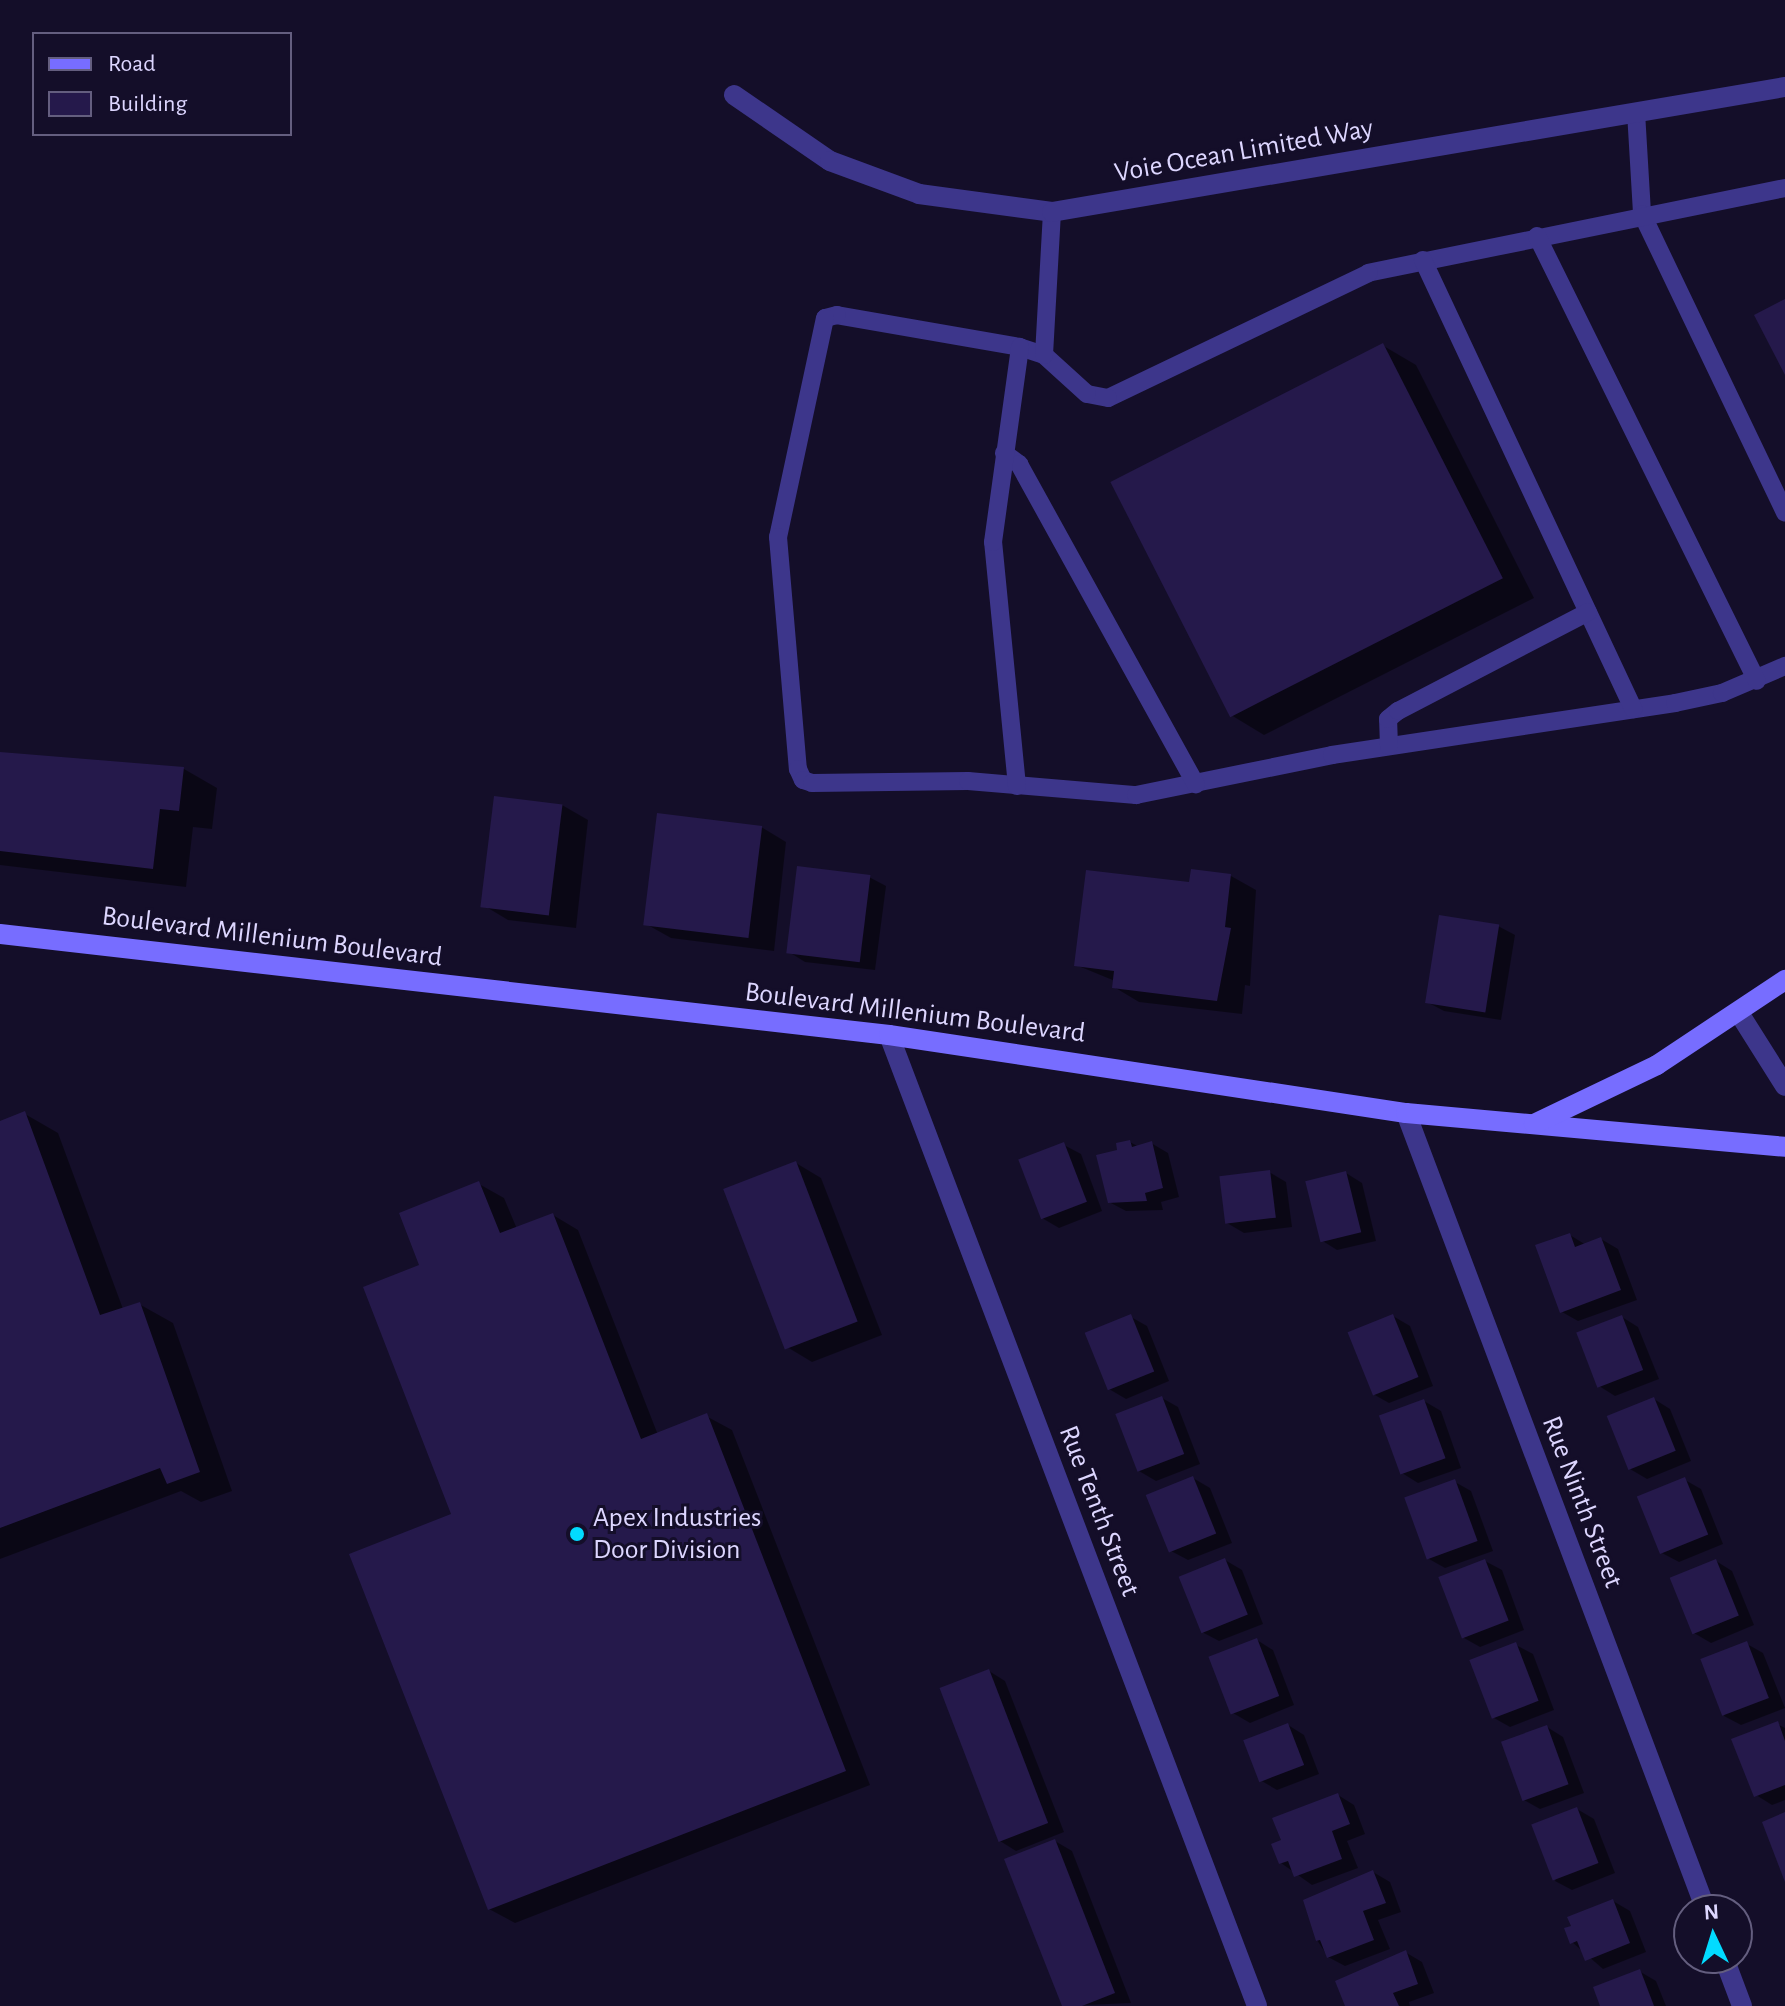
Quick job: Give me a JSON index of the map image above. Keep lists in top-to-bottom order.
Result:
{
  "streets": {
    "main road": ["Boulevard Millenium Boulevard"],
    "street": ["Voie Ocean Limited Way", "Rue Ninth Street", "Rue Tenth Street"]
  },
  "crossings": [
    ["Boulevard Millenium Boulevard", "Rue Ninth Street"],
    ["Boulevard Millenium Boulevard", "Rue Tenth Street"]
  ],
  "places": ["Apex Industries Door Division"],
  "legend": ["Road", "Building"],
  "north": "top"
}
